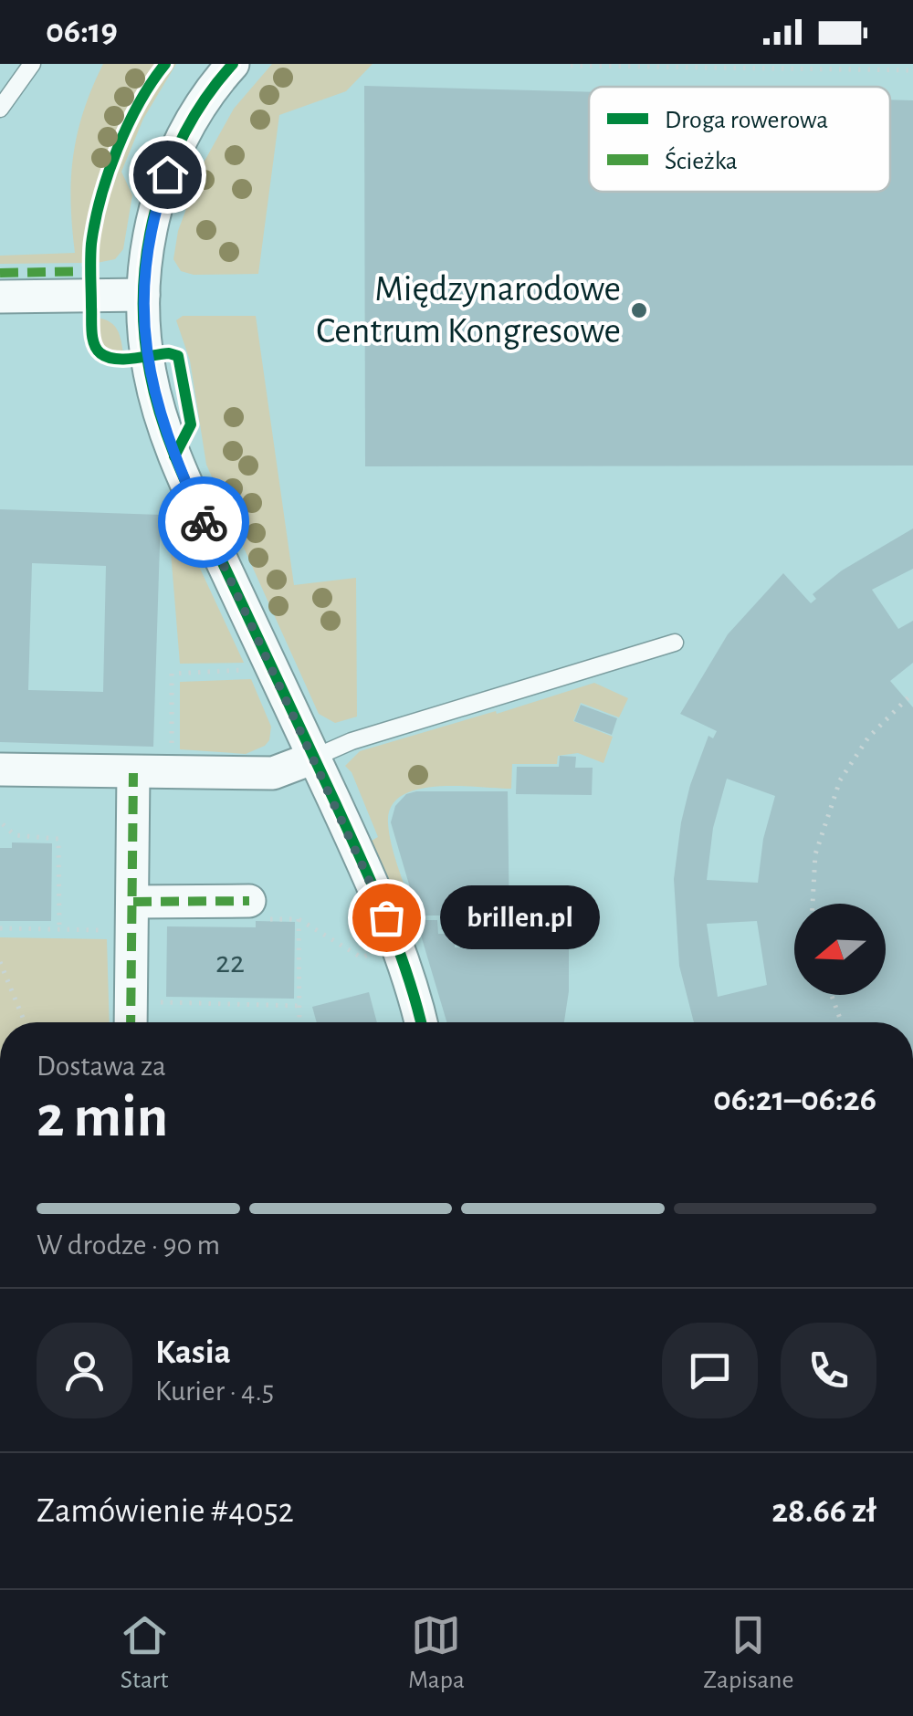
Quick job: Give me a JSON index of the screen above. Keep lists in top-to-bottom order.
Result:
{
  "places": ["Międzynarodowe Centrum Kongresowe", "brillen.pl"],
  "house_numbers": ["22"],
  "legend": ["Droga rowerowa", "Ścieżka"],
  "north": "left",
  "page": {
    "status": "06:19",
    "bubble": "brillen.pl",
    "heading": ["2 min", "Dostawa za", "06:21–06:26"],
    "panel": [
      "Kasia",
      "Kurier · 4.5",
      "Zamówienie #4052",
      "28.66 zł"
    ],
    "bar": "W drodze · 90 m",
    "tabs": ["Start", "Mapa", "Zapisane"]
  }
}
